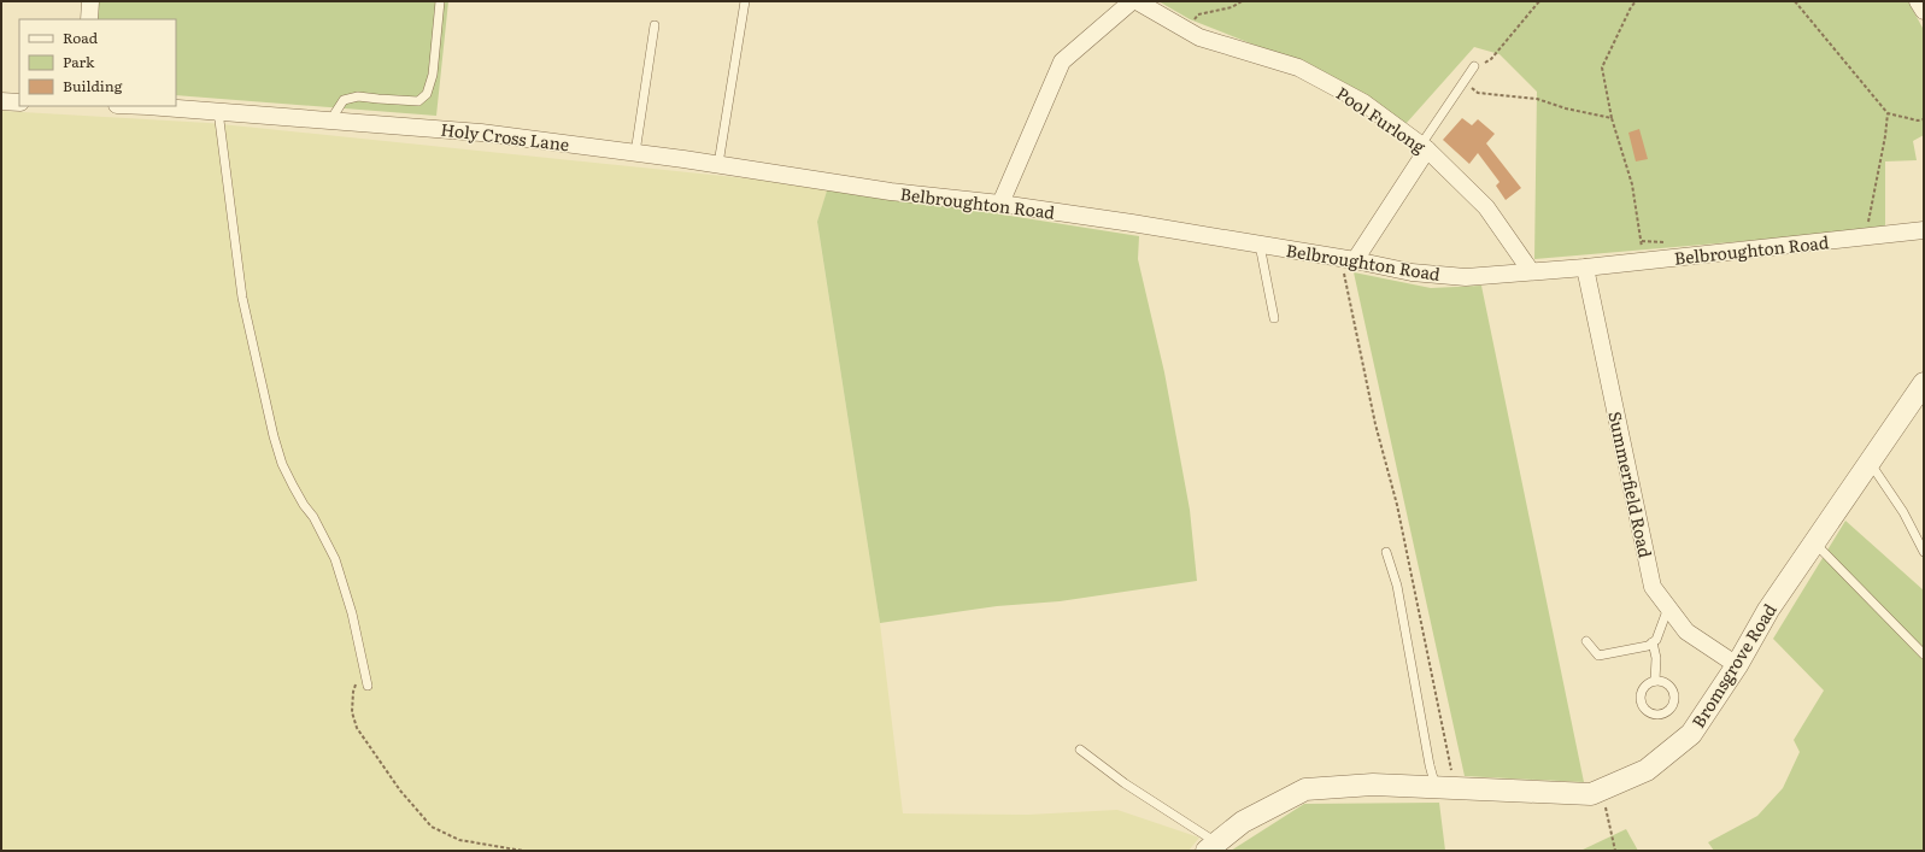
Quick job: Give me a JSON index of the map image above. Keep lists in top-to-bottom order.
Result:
{
  "streets": {
    "street": [
      "Pool Furlong",
      "Holy Cross Lane",
      "Belbroughton Road",
      "Summerfield Road",
      "Bromsgrove Road"
    ]
  },
  "crossings": [
    ["Pool Furlong", "Belbroughton Road"],
    ["Holy Cross Lane", "Belbroughton Road"],
    ["Belbroughton Road", "Summerfield Road"],
    ["Summerfield Road", "Bromsgrove Road"]
  ],
  "legend": ["Road", "Park", "Building"]
}
